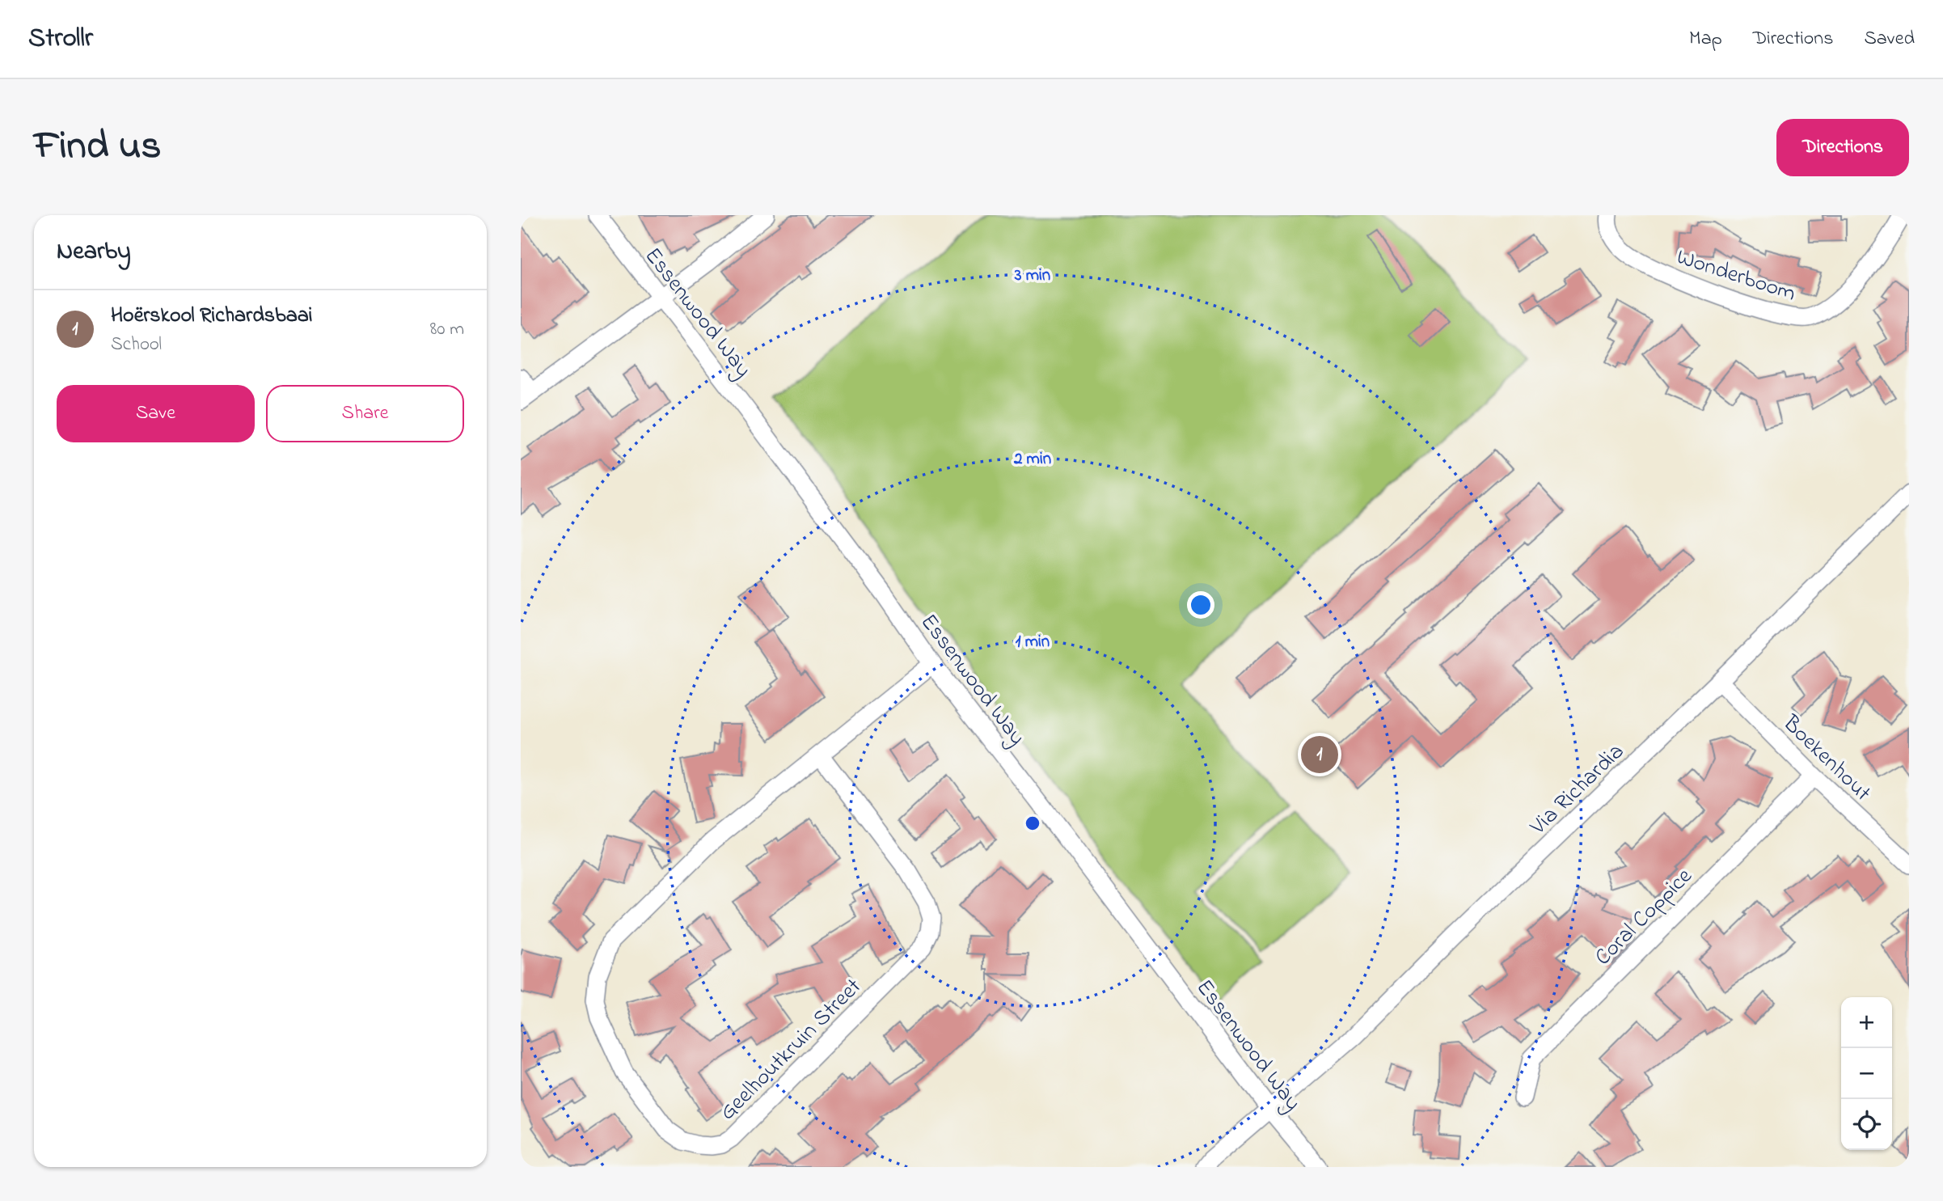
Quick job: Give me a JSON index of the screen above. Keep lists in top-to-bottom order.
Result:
{
  "streets": {
    "street": [
      "Wonderboom",
      "Essenwood Way",
      "Boekenhout",
      "Via Richardia",
      "Coral Coppice",
      "Geelhoutkruin Street"
    ]
  },
  "crossings": [
    ["Essenwood Way", "Via Richardia"],
    ["Essenwood Way", "Geelhoutkruin Street"],
    ["Boekenhout", "Via Richardia"],
    ["Boekenhout", "Coral Coppice"]
  ],
  "page": {
    "header": "Strollr",
    "nav": ["Map", "Directions", "Saved"],
    "title": "Find us",
    "buttons": [
      "Directions",
      ["Save", "Share"]
    ],
    "heading": "Nearby",
    "list": [
      {
        "mark": "1",
        "name": "Hoërskool Richardsbaai",
        "note": "School",
        "value": "80 m"
      }
    ],
    "pins": "1",
    "map_buttons": ["+", "−"]
  },
  "rings": ["3 min", "2 min", "1 min"]
}
